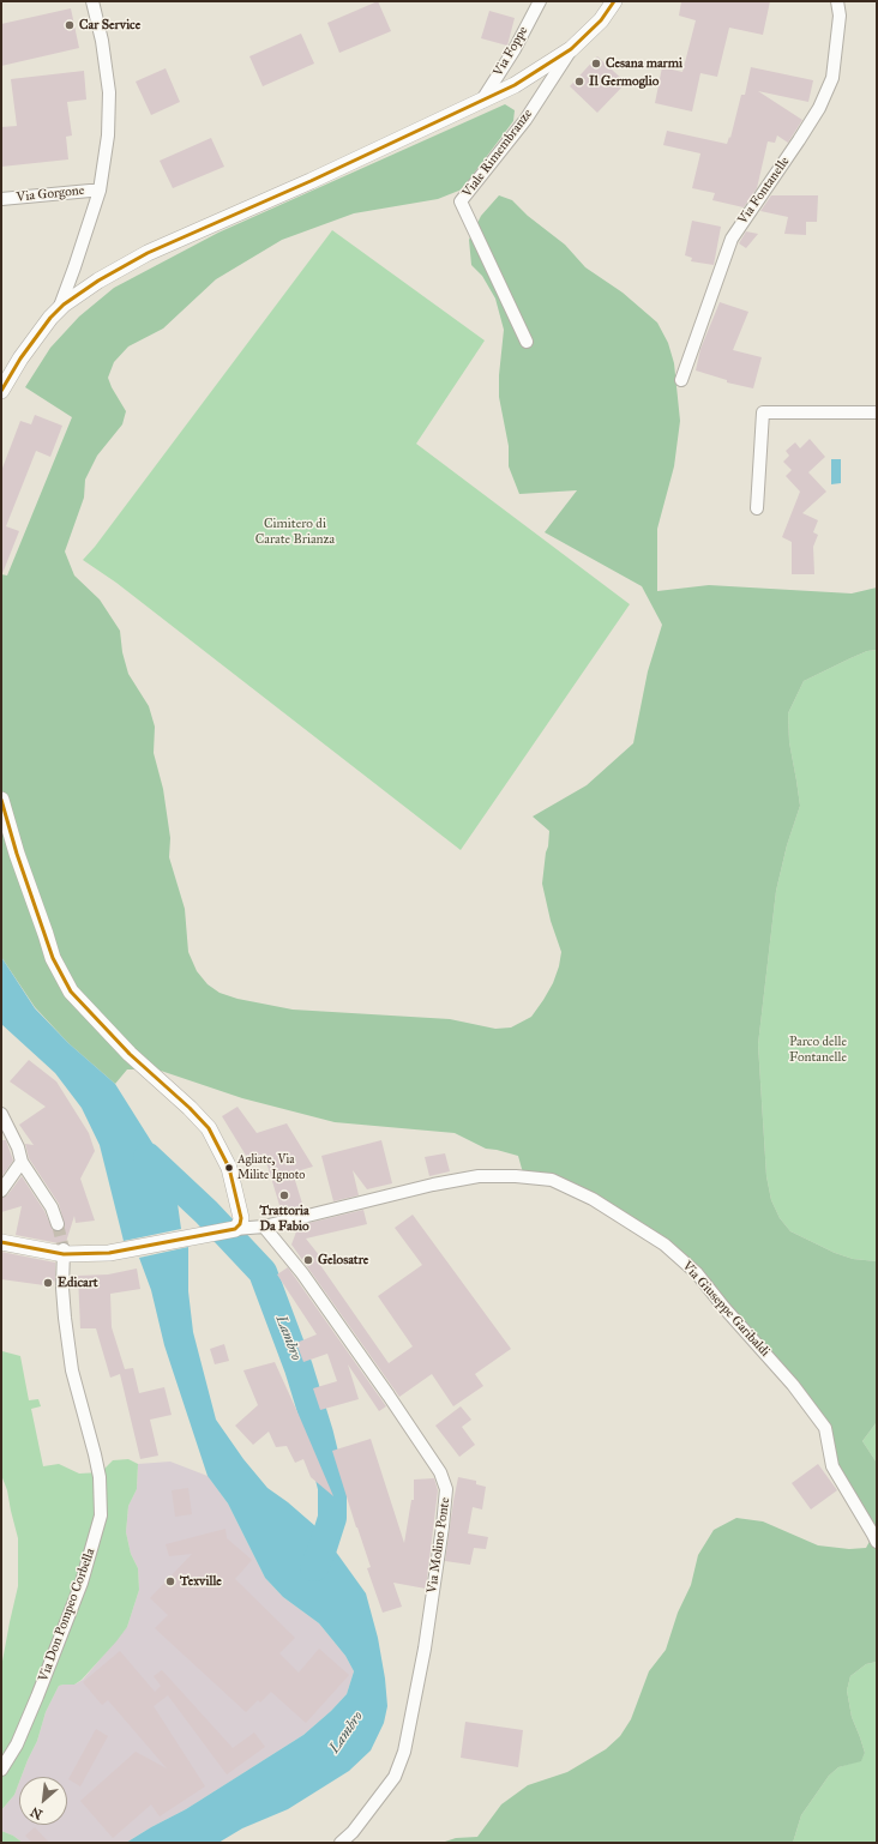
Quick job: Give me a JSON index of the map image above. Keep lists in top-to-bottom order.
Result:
{
  "streets": {
    "street": [
      "Via Foppe",
      "Viale Rimembranze",
      "Via Fontanelle",
      "Via Gorgone",
      "Via Giuseppe Garibaldi",
      "Via Molino Ponte",
      "Via Don Pompeo Corbella"
    ]
  },
  "crossings": [
    ["Via Giuseppe Garibaldi", "Via Molino Ponte"]
  ],
  "water": ["Lambro"],
  "parks": ["Cimitero di Carate Brianza", "Parco delle Fontanelle"],
  "places": [
    "Car Service",
    "Cesana marmi",
    "Il Germoglio",
    "Agliate, Via Milite Ignoto",
    "Trattoria Da Fabio",
    "Gelosatre",
    "Edicart",
    "Texville"
  ],
  "north": "bottom left"
}
